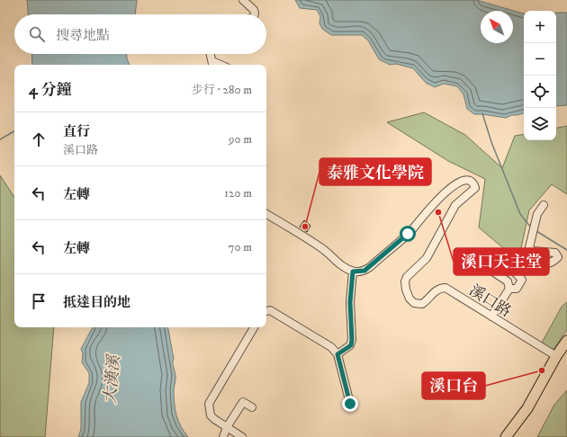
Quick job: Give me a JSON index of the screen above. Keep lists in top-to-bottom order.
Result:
{
  "streets": {
    "lane": ["溪口路"]
  },
  "water": ["大漢溪"],
  "places": ["溪口天主堂", "泰雅文化學院", "溪口台"],
  "north": "top left",
  "page": {
    "map_buttons": ["+", "−"],
    "search": "搜尋地點",
    "heading": ["4 分鐘", "步行 · 280 m"],
    "list": [
      ["直行", "溪口路", "90 m"],
      ["左轉", "120 m"],
      ["左轉", "70 m"],
      "抵達目的地"
    ]
  }
}
